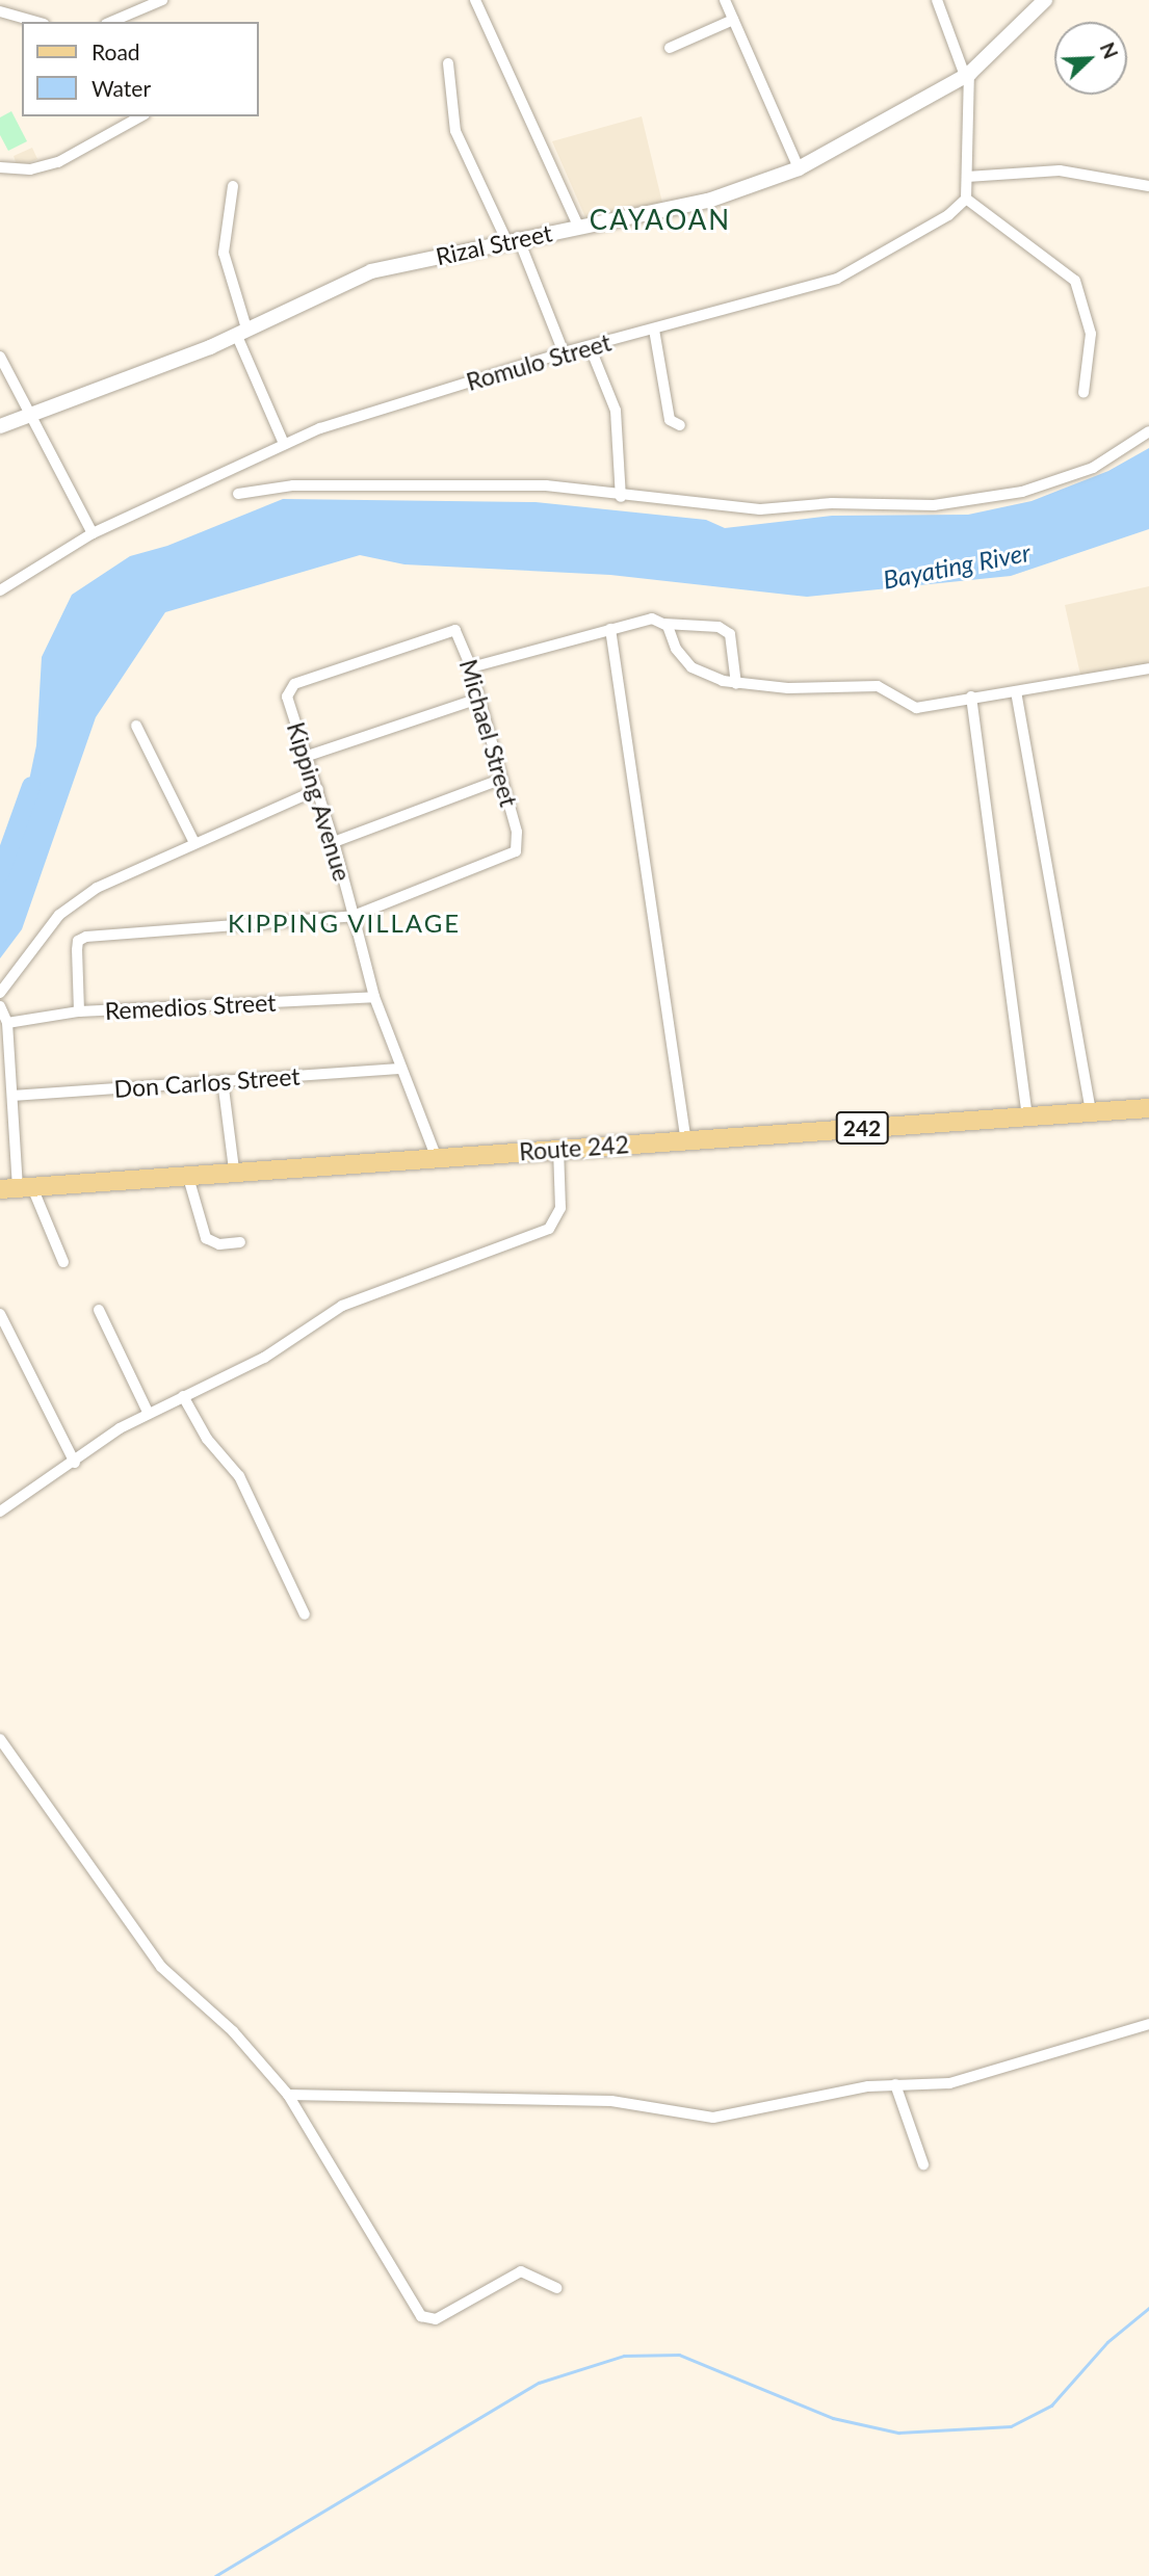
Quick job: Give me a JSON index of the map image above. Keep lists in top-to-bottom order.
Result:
{
  "streets": {
    "main road": ["242", "Route 242"],
    "street": [
      "Rizal Street",
      "Romulo Street",
      "Michael Street",
      "Kipping Avenue",
      "Remedios Street",
      "Don Carlos Street"
    ]
  },
  "crossings": [
    ["Michael Street", "Kipping Avenue"],
    ["Kipping Avenue", "Remedios Street"],
    ["Kipping Avenue", "Don Carlos Street"]
  ],
  "districts": ["CAYAOAN", "KIPPING VILLAGE"],
  "water": ["Bayating River"],
  "legend": ["Road", "Water"],
  "north": "top right"
}
